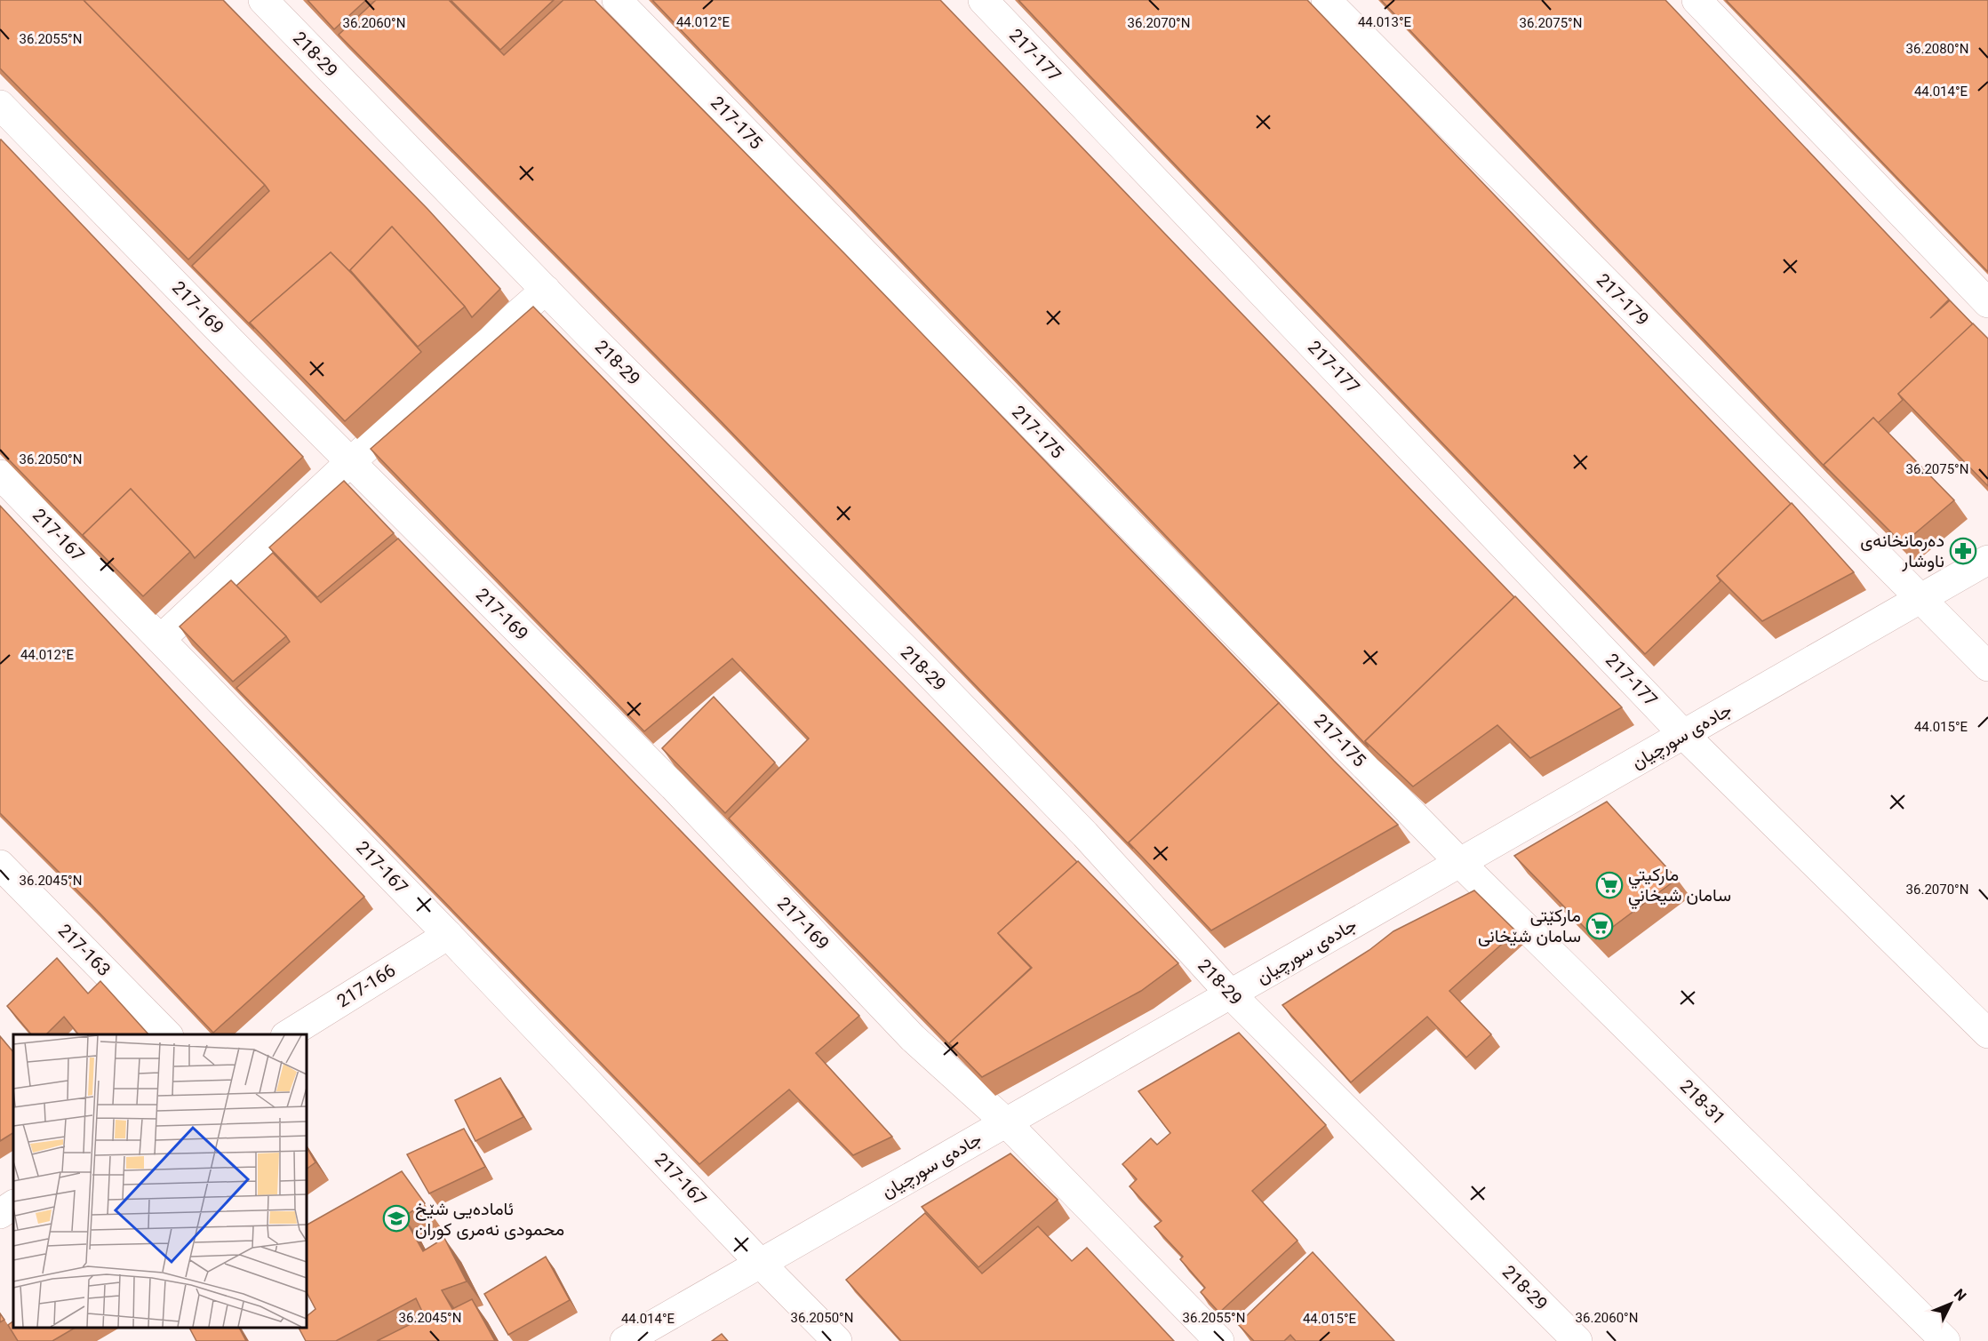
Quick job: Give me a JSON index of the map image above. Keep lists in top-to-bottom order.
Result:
{
  "streets": {
    "street": [
      "218-29",
      "217-177",
      "217-175",
      "217-179",
      "217-169",
      "217-167",
      "جادەی سورچیان",
      "217-163",
      "217-166",
      "218-31"
    ]
  },
  "crossings": [
    ["218-29", "جادەی سورچیان"],
    ["217-177", "جادەی سورچیان"],
    ["217-175", "جادەی سورچیان"],
    ["217-175", "218-31"],
    ["217-179", "جادەی سورچیان"],
    ["217-169", "جادەی سورچیان"],
    ["217-167", "جادەی سورچیان"],
    ["217-167", "217-166"],
    ["جادەی سورچیان", "218-31"]
  ],
  "places": {
    "pharmacy": ["دەرمانخانەی ناوشار"],
    "supermarket": ["ماركيتي سامان شيخاني", "مارکێتی سامان شێخانی"],
    "school or university": ["ئامادەیی شێخ محمودی نەمری کوران"]
  },
  "north": "top right",
  "coordinates": [
    "44.012°E",
    "44.013°E",
    "36.2070°N",
    "36.2075°N",
    "36.2060°N",
    "36.2055°N",
    "36.2080°N",
    "44.014°E",
    "36.2050°N",
    "44.015°E",
    "36.2045°N"
  ]
}
